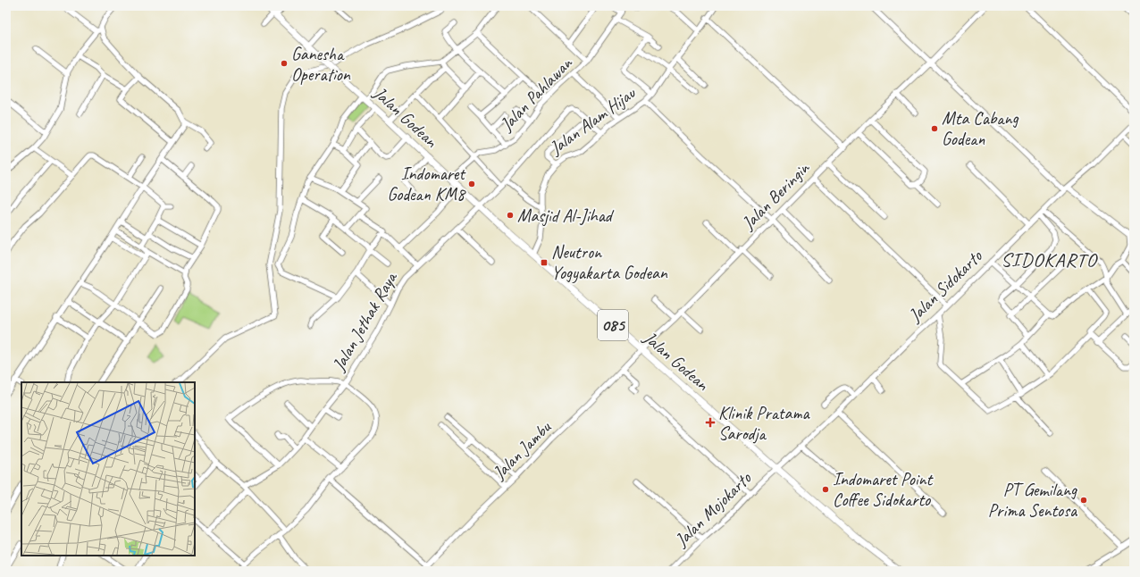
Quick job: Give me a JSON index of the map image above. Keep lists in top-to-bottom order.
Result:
{
  "streets": {
    "main road": ["Jalan Godean", "085"],
    "street": [
      "Jalan Pahlawan",
      "Jalan Alam Hijau",
      "Jalan Beringin",
      "Jalan Sidokarto",
      "Jalan Jethak Raya",
      "Jalan Jambu",
      "Jalan Mojokarto"
    ]
  },
  "crossings": [
    ["Jalan Pahlawan", "Jalan Godean"],
    ["Jalan Godean", "Jalan Alam Hijau"],
    ["Jalan Godean", "Jalan Beringin"],
    ["Jalan Godean", "Jalan Sidokarto"],
    ["Jalan Godean", "Jalan Jethak Raya"],
    ["Jalan Godean", "Jalan Jambu"],
    ["Jalan Godean", "Jalan Mojokarto"],
    ["Jalan Alam Hijau", "Jalan Jethak Raya"],
    ["Jalan Beringin", "Jalan Jambu"],
    ["Jalan Sidokarto", "Jalan Mojokarto"]
  ],
  "districts": ["SIDOKARTO"],
  "places": {
    "other": [
      "Ganesha Operation",
      "Mta Cabang Godean",
      "Indomaret Godean KM8",
      "Masjid Al-Jihad",
      "Indomaret Point Coffee Sidokarto",
      "PT Gemilang Prima Sentosa"
    ],
    "transit": ["Neutron Yogyakarta Godean"],
    "health": ["Klinik Pratama Sarodja"]
  }
}
